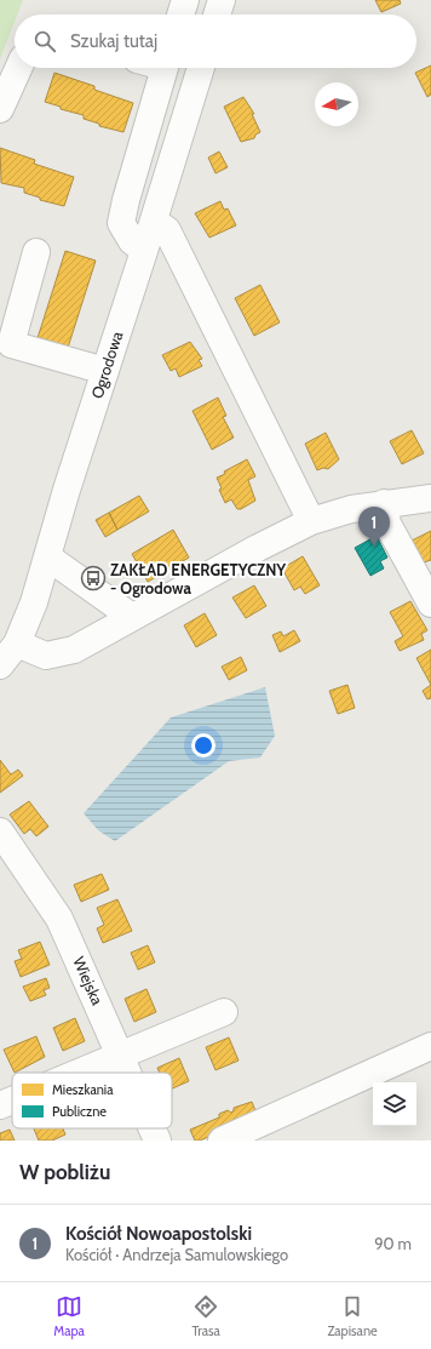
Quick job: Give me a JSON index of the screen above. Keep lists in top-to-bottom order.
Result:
{
  "streets": {
    "street": ["Ogrodowa", "Wiejska"]
  },
  "places": {
    "bus stop": ["ZAKŁAD ENERGETYCZNY - Ogrodowa"]
  },
  "legend": ["Mieszkania", "Publiczne"],
  "north": "left",
  "page": {
    "search": "Szukaj tutaj",
    "pins": "1",
    "heading": "W pobliżu",
    "list": [
      {
        "mark": "1",
        "name": "Kościół Nowoapostolski",
        "note": "Kościół · Andrzeja Samulowskiego",
        "value": "90 m"
      }
    ],
    "nav": ["Mapa", "Trasa", "Zapisane"]
  }
}
